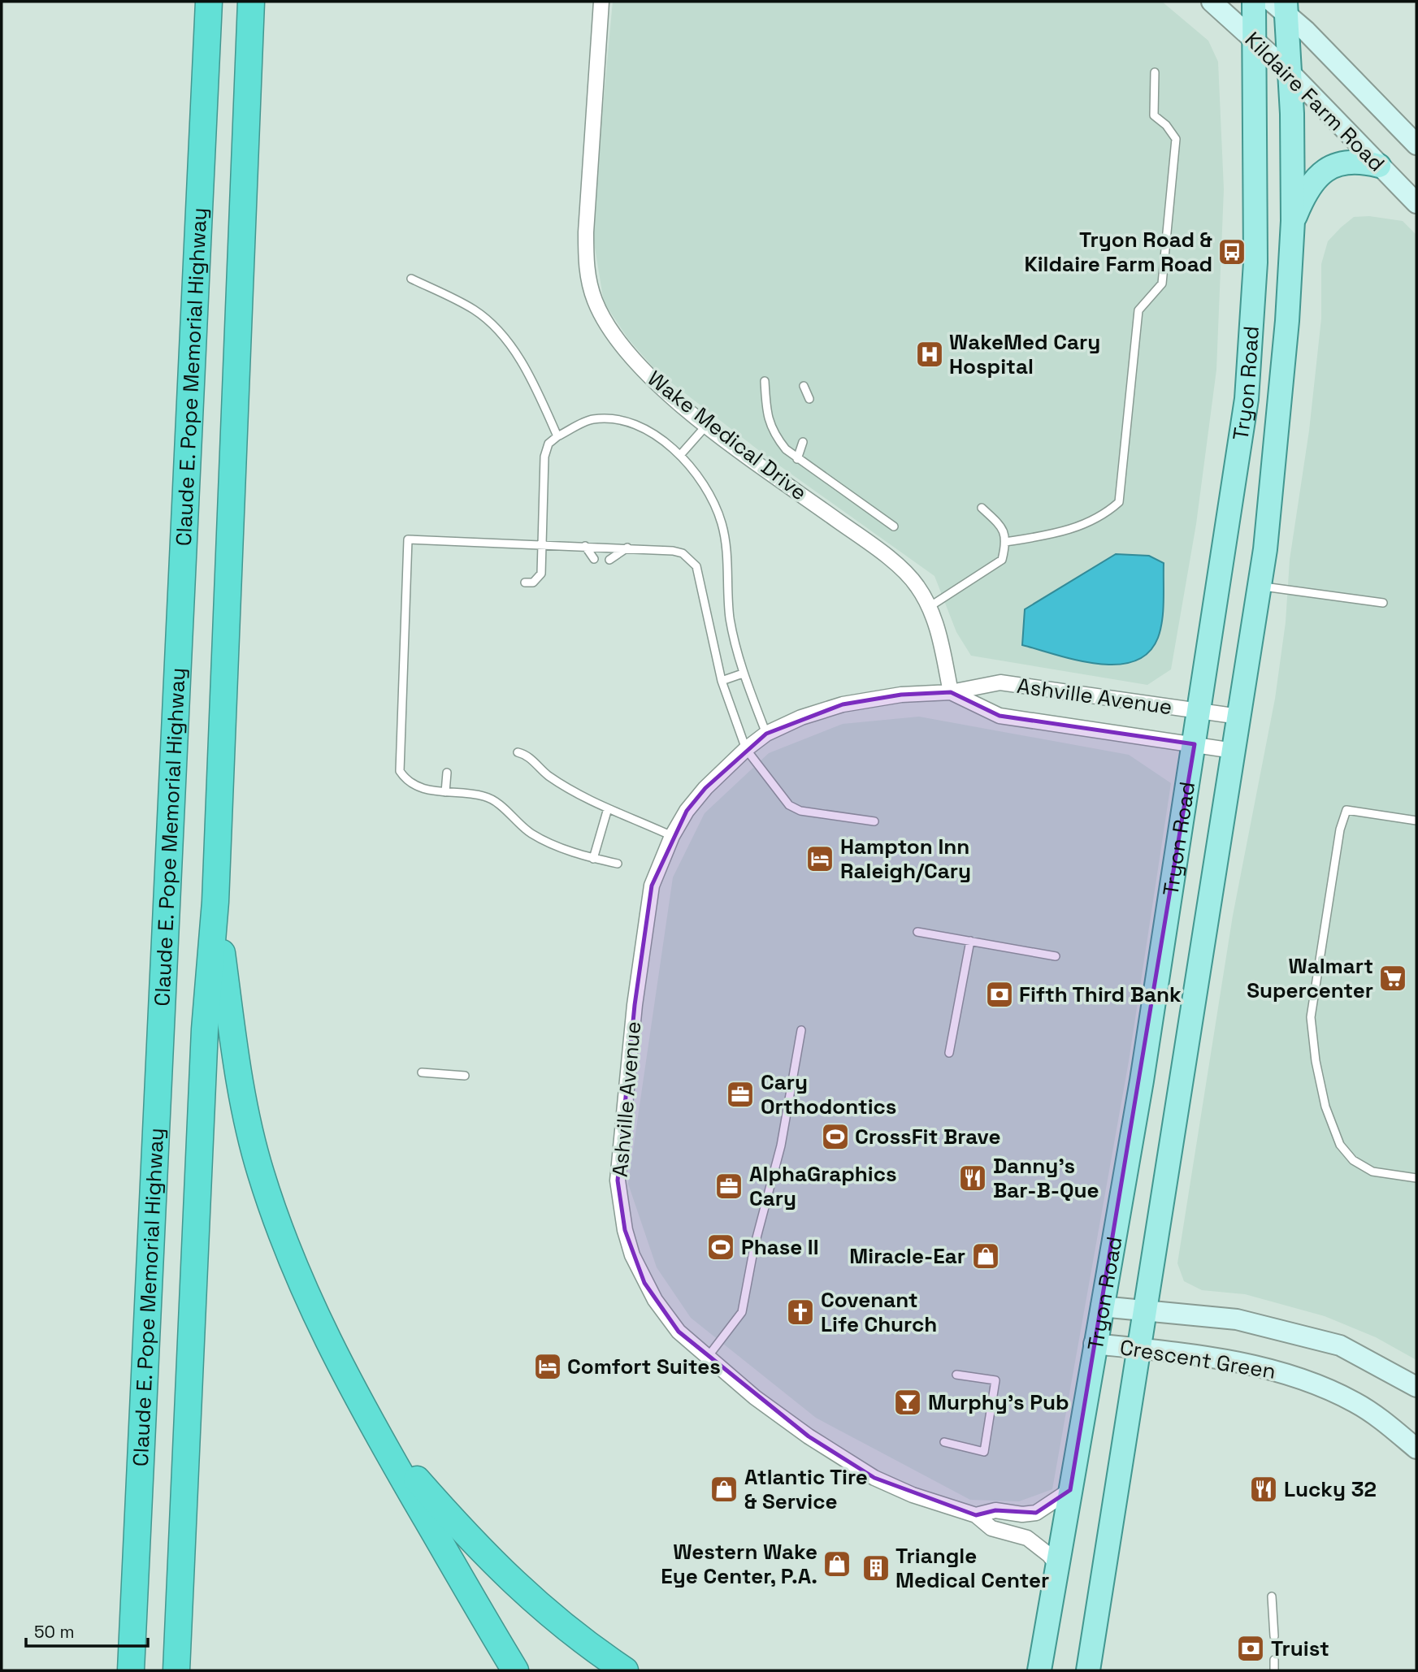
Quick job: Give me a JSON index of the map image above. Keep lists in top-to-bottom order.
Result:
{
  "streets": {
    "highway": ["Claude E. Pope Memorial Highway"],
    "main road": ["Tryon Road"],
    "street": [
      "Kildaire Farm Road",
      "Wake Medical Drive",
      "Ashville Avenue",
      "Crescent Green"
    ]
  },
  "crossings": [
    ["Kildaire Farm Road", "Tryon Road"],
    ["Tryon Road", "Ashville Avenue"],
    ["Tryon Road", "Crescent Green"],
    ["Wake Medical Drive", "Ashville Avenue"]
  ],
  "places": {
    "bus stop": ["Tryon Road & Kildaire Farm Road"],
    "hospital": ["WakeMed Cary Hospital"],
    "hotel": ["Hampton Inn Raleigh/Cary", "Comfort Suites"],
    "supermarket": ["Walmart Supercenter"],
    "bank": ["Fifth Third Bank", "Truist"],
    "office": ["Cary Orthodontics", "AlphaGraphics Cary"],
    "sports": ["CrossFit Brave", "Phase II"],
    "restaurant": ["Danny's Bar-B-Que", "Lucky 32"],
    "shop": ["Miracle-Ear", "Atlantic Tire & Service", "Western Wake Eye Center, P.A."],
    "church": ["Covenant Life Church"],
    "bar": ["Murphy's Pub"],
    "building": ["Triangle Medical Center"]
  },
  "scale_bar": "50 m"
}
